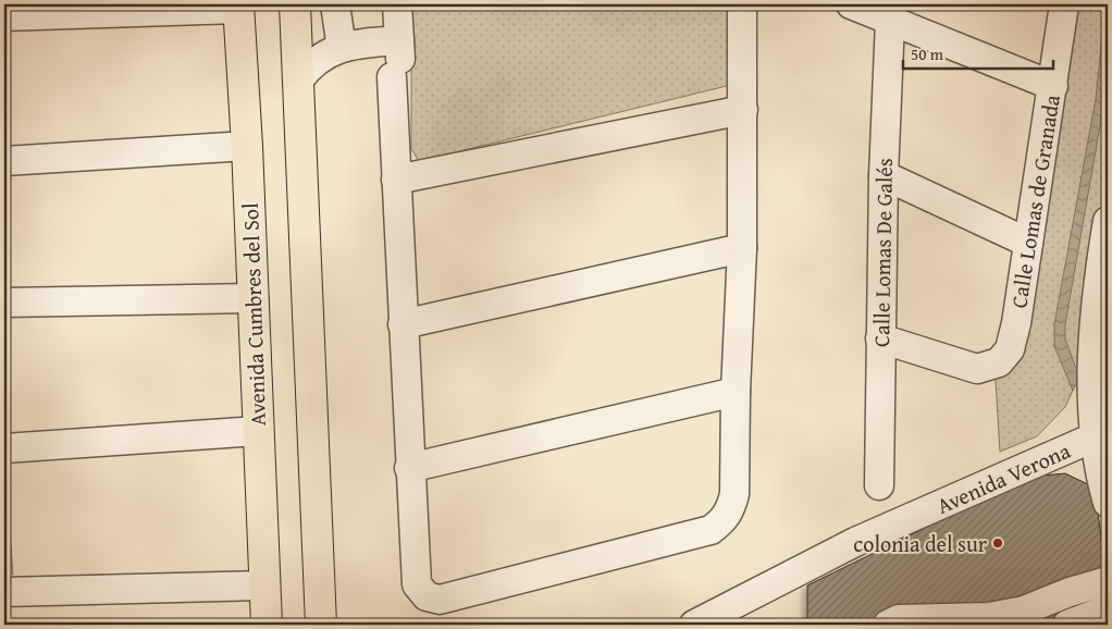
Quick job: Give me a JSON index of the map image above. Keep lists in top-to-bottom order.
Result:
{
  "streets": {
    "main road": ["Avenida Cumbres del Sol"],
    "street": ["Calle Lomas de Granada", "Calle Lomas De Galés", "Avenida Verona"]
  },
  "crossings": [
    ["Calle Lomas de Granada", "Calle Lomas De Galés"]
  ],
  "places": ["colonia del sur"],
  "scale_bar": "50 m"
}
